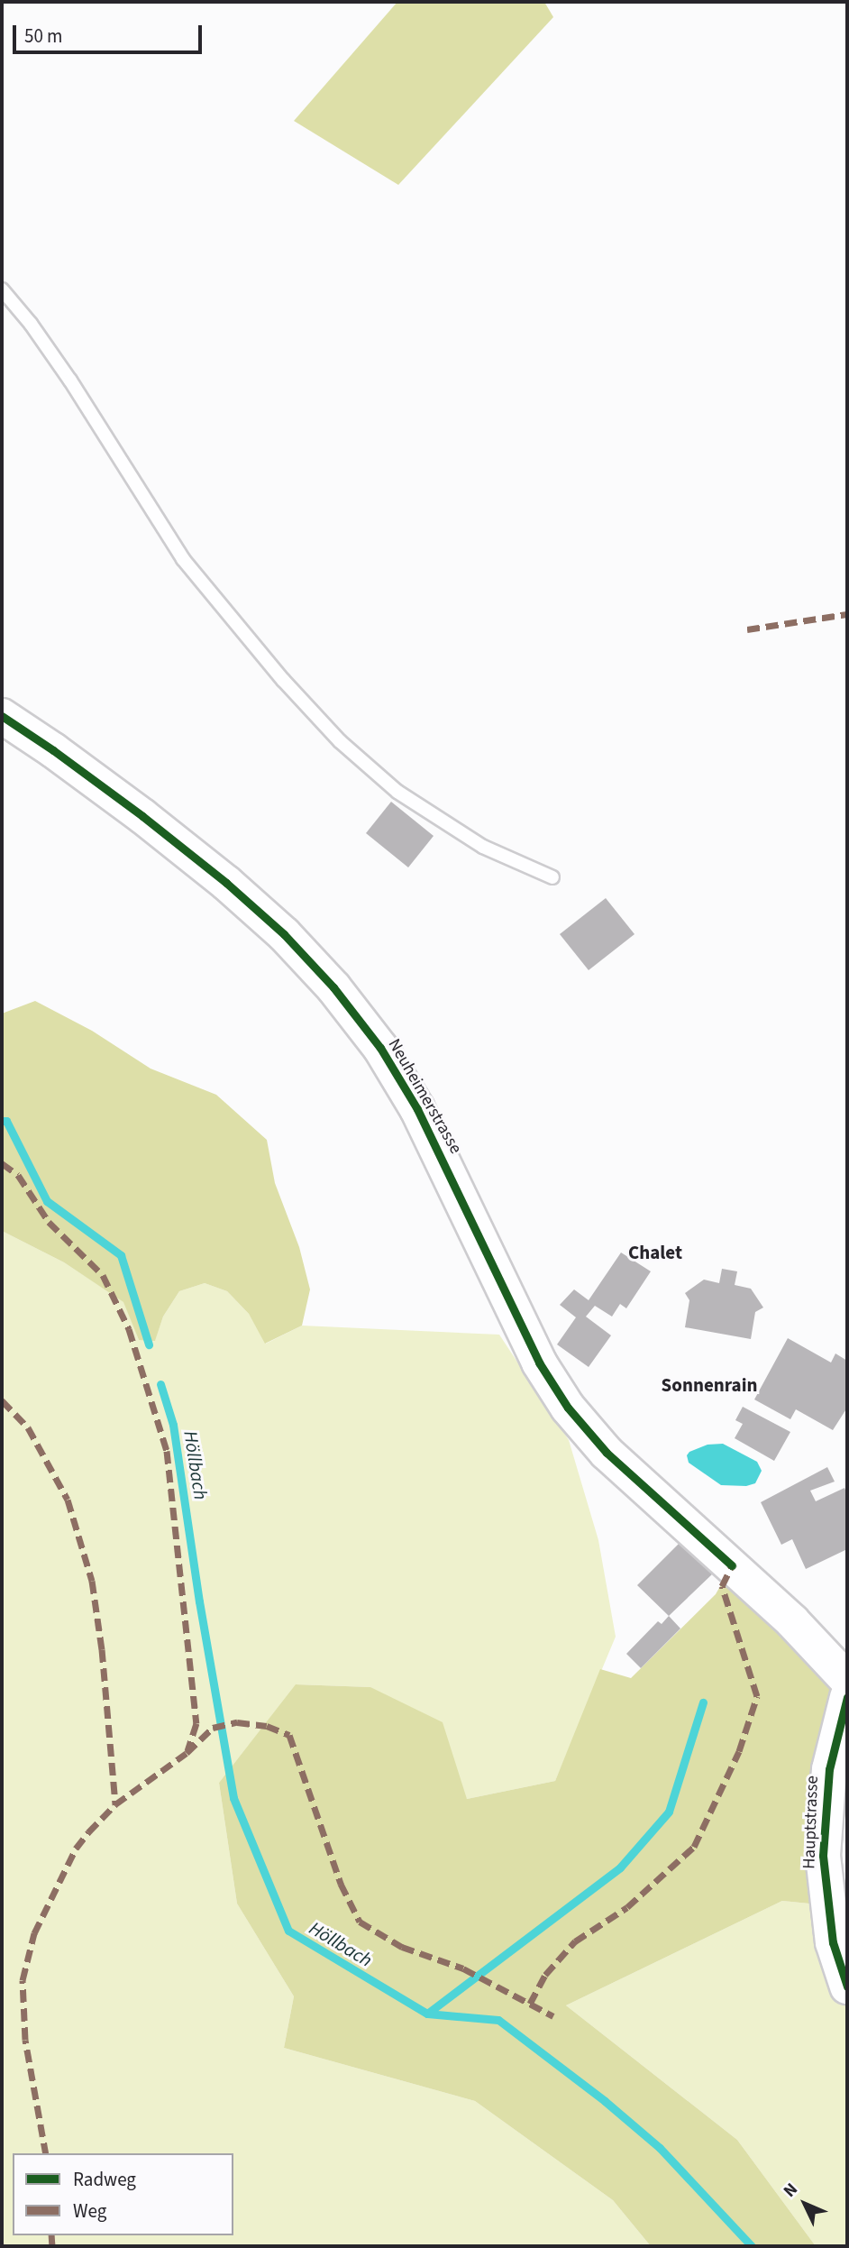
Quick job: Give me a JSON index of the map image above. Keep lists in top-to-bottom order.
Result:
{
  "streets": {
    "street": ["Neuheimerstrasse", "Hauptstrasse"]
  },
  "districts": ["Chalet", "Sonnenrain"],
  "water": ["Höllbach"],
  "legend": ["Radweg", "Weg"],
  "scale_bar": "50 m",
  "north": "top left"
}
